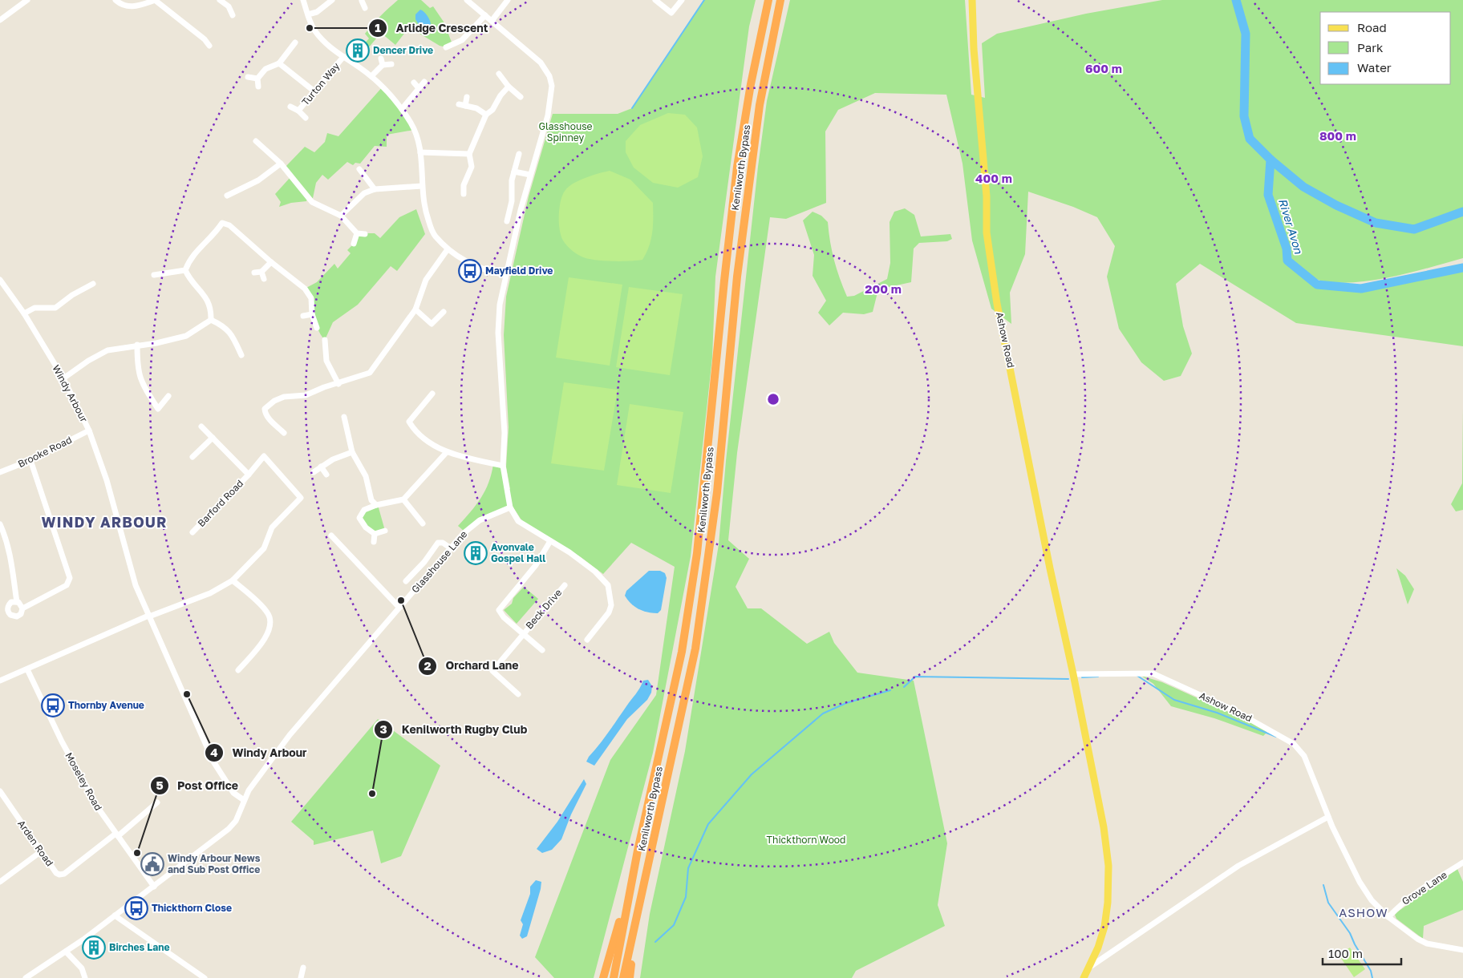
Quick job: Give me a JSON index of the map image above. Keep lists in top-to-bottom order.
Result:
{
  "streets": {
    "highway": ["Kenilworth Bypass"],
    "main road": ["Ashow Road"],
    "street": [
      "Turton Way",
      "Windy Arbour",
      "Brooke Road",
      "Barford Road",
      "Glasshouse Lane",
      "Beck Drive",
      "Moseley Road",
      "Arden Road",
      "Grove Lane"
    ]
  },
  "crossings": [
    ["Ashow Road", "Grove Lane"],
    ["Windy Arbour", "Brooke Road"],
    ["Windy Arbour", "Glasshouse Lane"],
    ["Moseley Road", "Arden Road"]
  ],
  "districts": ["WINDY ARBOUR", "ASHOW"],
  "water": ["River Avon"],
  "parks": ["Glasshouse Spinney", "Thickthorn Wood"],
  "places": {
    "other": [
      "Arlidge Crescent",
      "Orchard Lane",
      "Windy Arbour",
      "Kenilworth Rugby Club",
      "Post Office"
    ],
    "building": ["Dencer Drive", "Avonvale Gospel Hall", "Birches Lane"],
    "bus stop": ["Mayfield Drive", "Thornby Avenue", "Thickthorn Close"],
    "public building": ["Windy Arbour News and Sub Post Office"]
  },
  "legend": ["Road", "Park", "Water"],
  "scale_bar": "100 m",
  "rings": [
    "600 m",
    "800 m",
    "400 m",
    "200 m"
  ]
}
